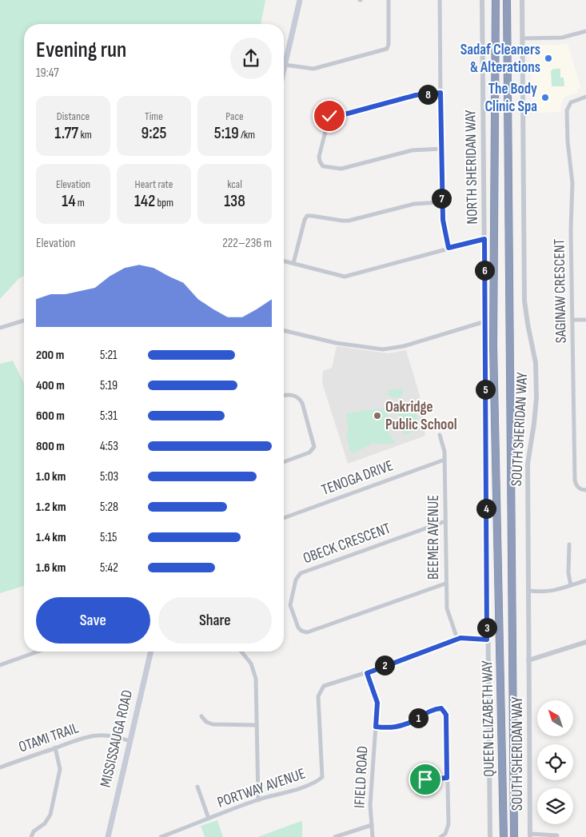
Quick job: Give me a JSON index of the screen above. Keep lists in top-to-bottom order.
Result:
{
  "streets": {
    "highway": ["QUEEN ELIZABETH WAY"],
    "main road": ["MISSISSAUGA ROAD"],
    "street": [
      "NORTH SHERIDAN WAY",
      "SAGINAW CRESCENT",
      "SOUTH SHERIDAN WAY",
      "TENOGA DRIVE",
      "BEEMER AVENUE",
      "OBECK CRESCENT",
      "OTAMI TRAIL",
      "IFIELD ROAD",
      "PORTWAY AVENUE"
    ]
  },
  "crossings": [
    ["NORTH SHERIDAN WAY", "PORTWAY AVENUE"],
    ["TENOGA DRIVE", "BEEMER AVENUE"],
    ["BEEMER AVENUE", "OBECK CRESCENT"],
    ["BEEMER AVENUE", "PORTWAY AVENUE"],
    ["OTAMI TRAIL", "MISSISSAUGA ROAD"],
    ["IFIELD ROAD", "PORTWAY AVENUE"]
  ],
  "places": ["Sadaf Cleaners & Alterations", "The Body Clinic Spa", "Oakridge Public School"],
  "north": "top left",
  "page": {
    "heading": ["Evening run", "19:47"],
    "pins": [
      "8",
      "7",
      "6",
      "5",
      "4",
      "3",
      "2",
      "1"
    ],
    "stats": [
      ["Distance", "1.77 km"],
      ["Time", "9:25"],
      ["Pace", "5:19 /km"],
      ["Elevation", "14 m"],
      ["Heart rate", "142 bpm"],
      ["kcal", "138"]
    ],
    "chart": ["Elevation", "222–236 m"],
    "list": [
      {
        "name": "200 m",
        "note": "5:21"
      },
      {
        "name": "400 m",
        "note": "5:19"
      },
      {
        "name": "600 m",
        "note": "5:31"
      },
      {
        "name": "800 m",
        "note": "4:53"
      },
      {
        "name": "1.0 km",
        "note": "5:03"
      },
      {
        "name": "1.2 km",
        "note": "5:28"
      },
      {
        "name": "1.4 km",
        "note": "5:15"
      },
      {
        "name": "1.6 km",
        "note": "5:42"
      }
    ],
    "buttons": ["Save", "Share"]
  }
}
